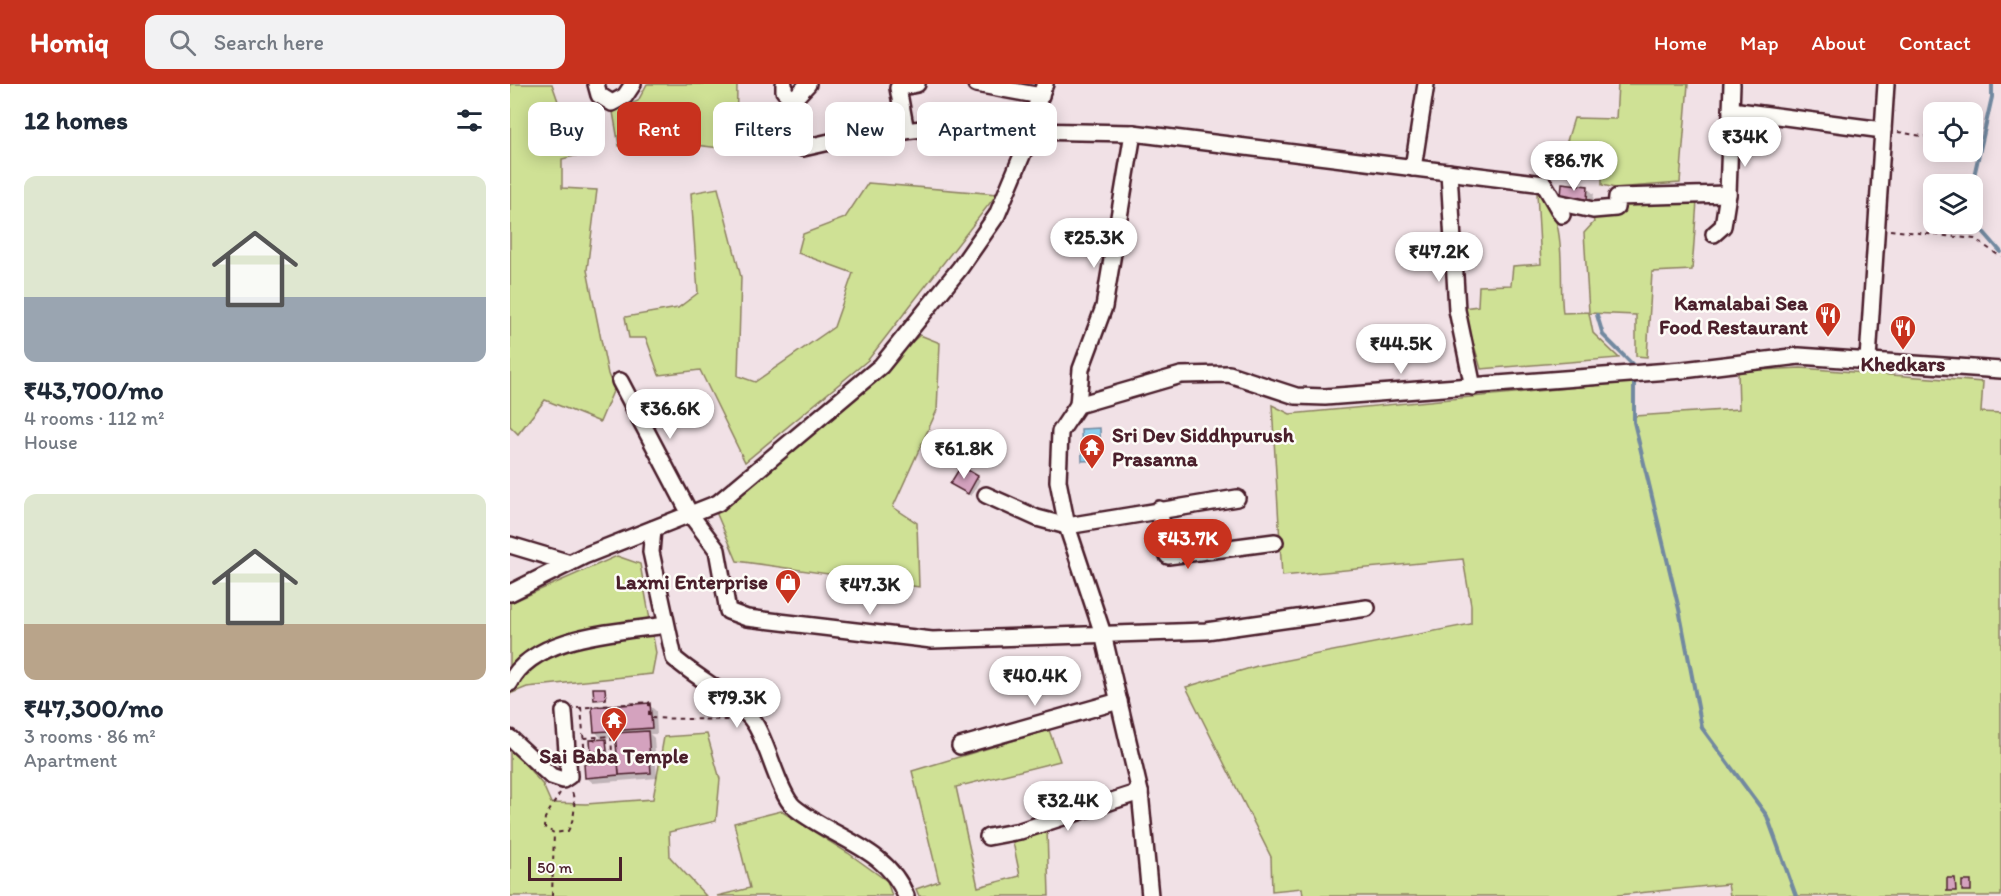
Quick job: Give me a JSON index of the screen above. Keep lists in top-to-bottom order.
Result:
{
  "places": {
    "restaurant": ["Kamalabai Sea Food Restaurant", "Khedkars"],
    "temple": ["Sri Dev Siddhpurush Prasanna", "Sai Baba Temple"],
    "shop": ["Laxmi Enterprise"]
  },
  "scale_bar": "50 m",
  "page": {
    "header": "Homiq",
    "search": "Search here",
    "nav": [
      "Home",
      "Map",
      "About",
      "Contact"
    ],
    "heading": "12 homes",
    "chip": [
      "Buy",
      "Rent",
      "Filters",
      "New",
      "Apartment"
    ],
    "price": [
      "₹34K",
      "₹86.7K",
      "₹25.3K",
      "₹47.2K",
      "₹44.5K",
      "₹36.6K",
      "₹61.8K",
      "₹43.7K",
      "₹47.3K",
      "₹40.4K",
      "₹79.3K",
      "₹32.4K"
    ],
    "list": [
      {
        "name": "₹43,700/mo",
        "note": "4 rooms · 112 m² · House"
      },
      {
        "name": "₹47,300/mo",
        "note": "3 rooms · 86 m² · Apartment"
      }
    ],
    "scale": "50 m"
  }
}
